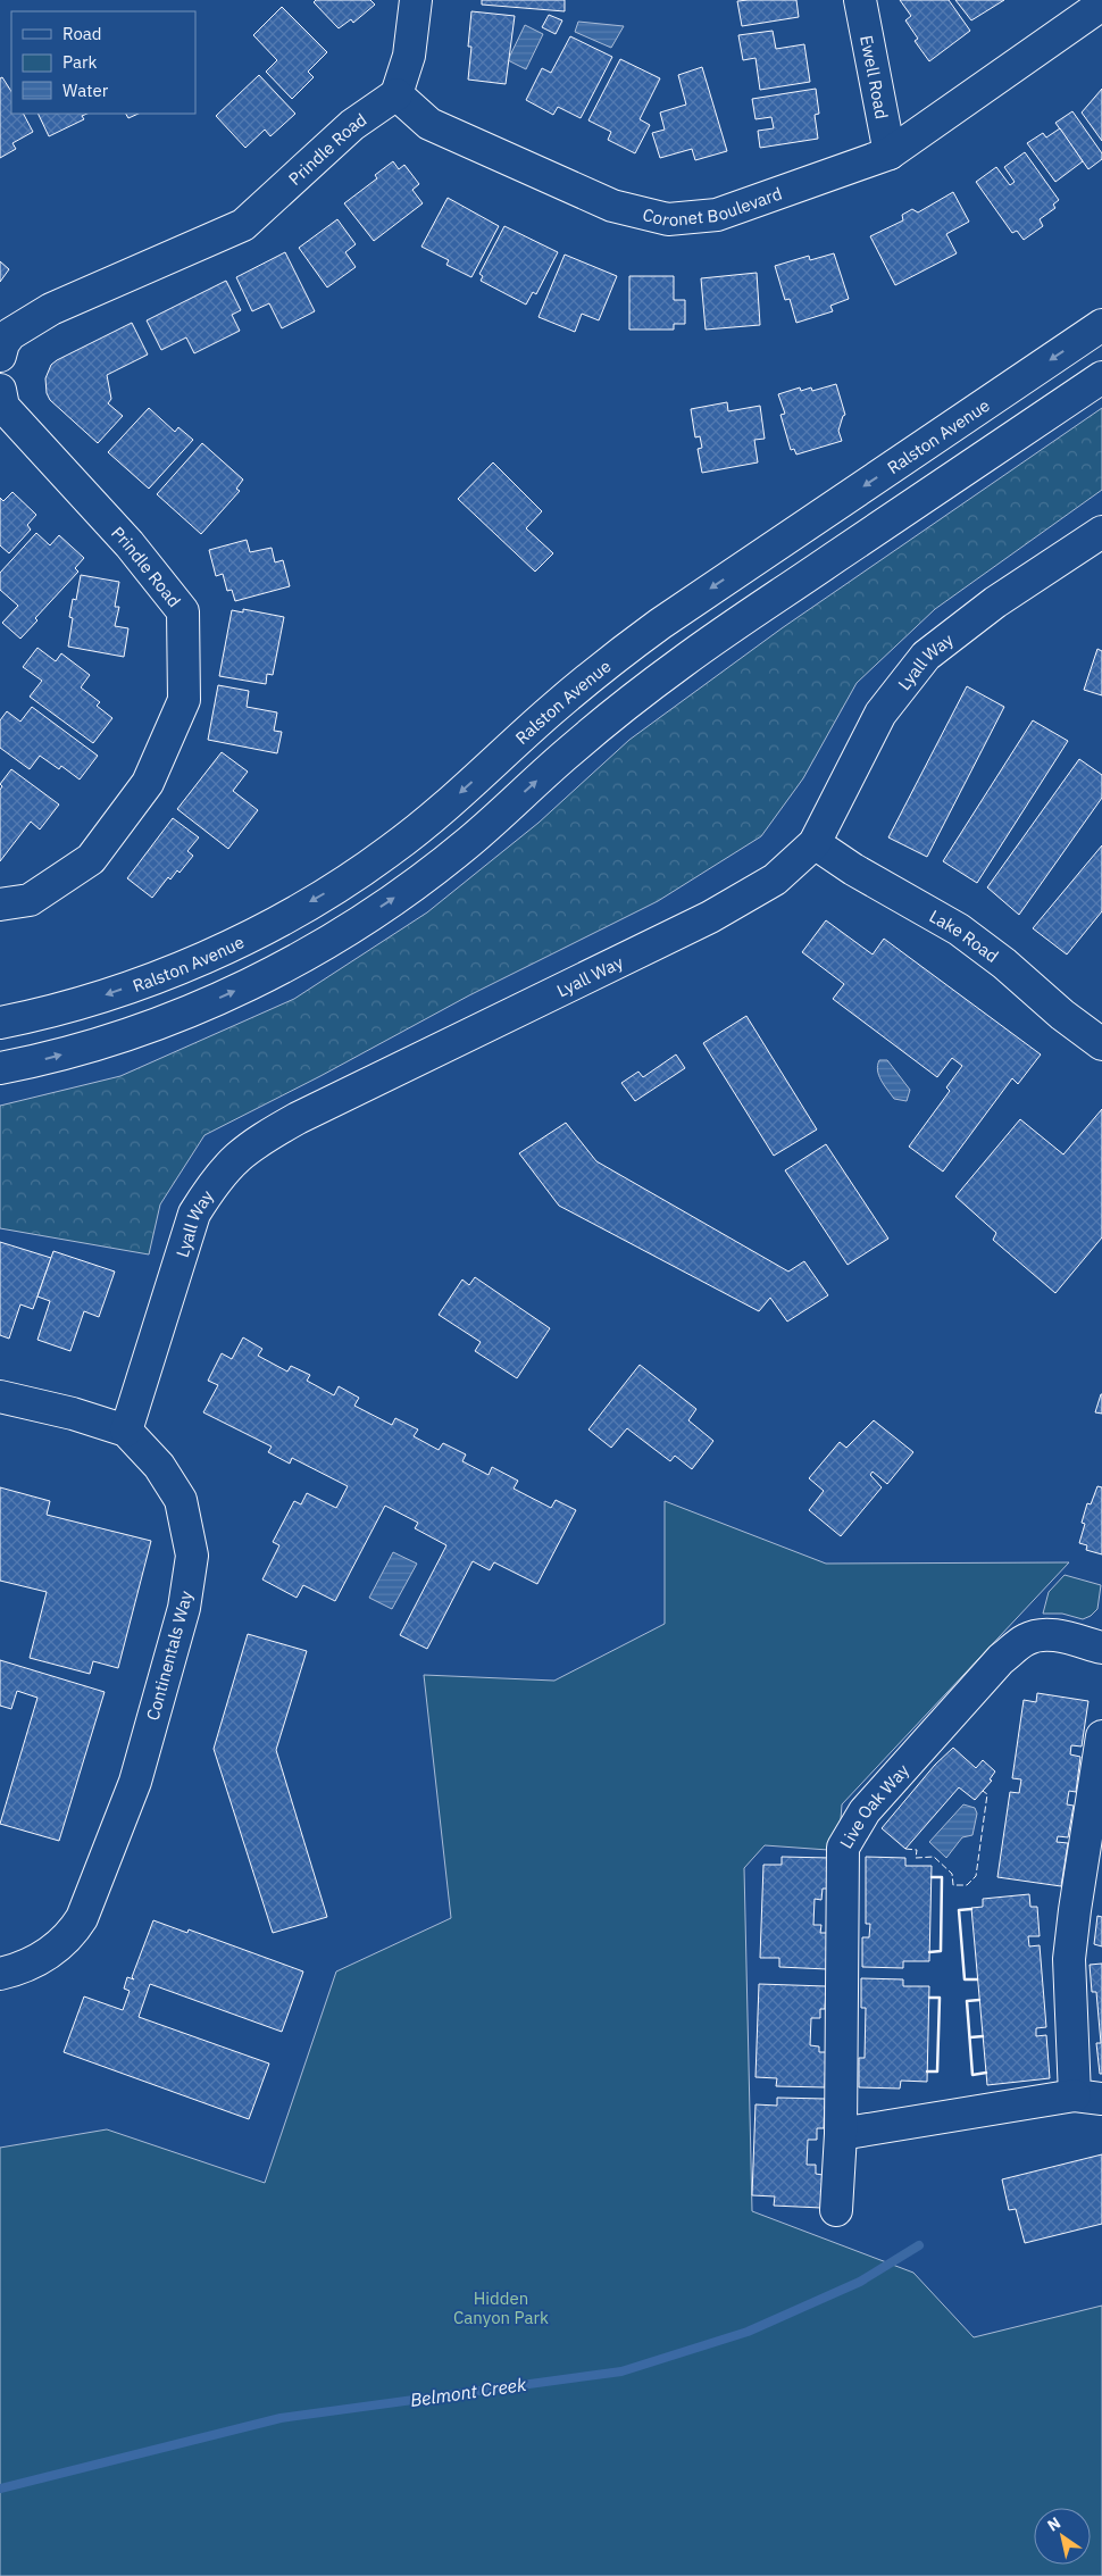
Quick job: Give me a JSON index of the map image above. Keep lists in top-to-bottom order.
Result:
{
  "streets": {
    "street": [
      "Ewell Road",
      "Prindle Road",
      "Coronet Boulevard",
      "Ralston Avenue",
      "Lyall Way",
      "Lake Road",
      "Continentals Way",
      "Live Oak Way"
    ]
  },
  "crossings": [
    ["Ewell Road", "Coronet Boulevard"],
    ["Prindle Road", "Coronet Boulevard"],
    ["Lyall Way", "Lake Road"],
    ["Lyall Way", "Continentals Way"]
  ],
  "water": ["Belmont Creek"],
  "parks": ["Hidden Canyon Park"],
  "legend": ["Road", "Park", "Water"],
  "north": "top left"
}
